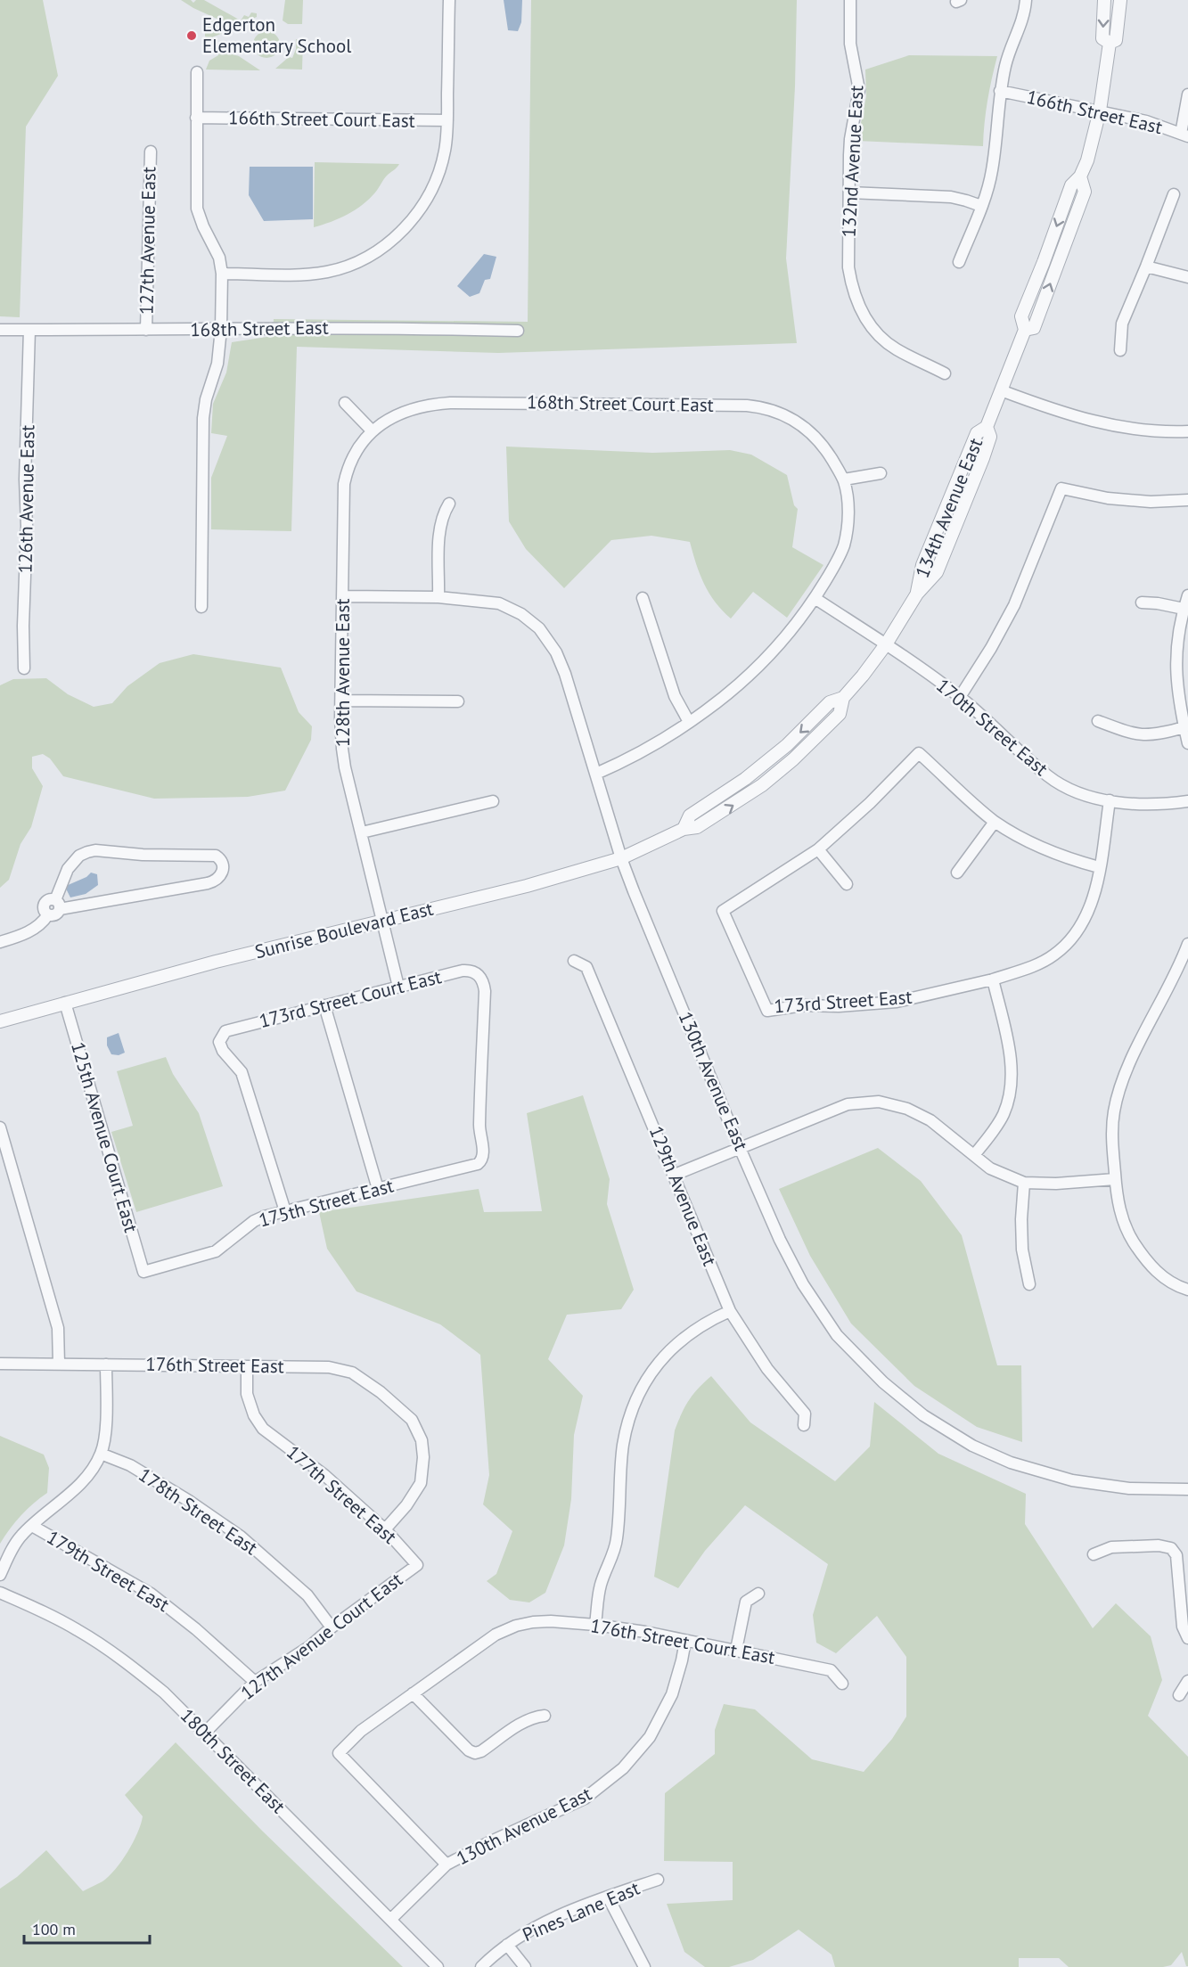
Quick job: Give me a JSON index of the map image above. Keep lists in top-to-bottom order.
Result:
{
  "streets": {
    "street": [
      "166th Street East",
      "166th Street Court East",
      "132nd Avenue East",
      "127th Avenue East",
      "168th Street East",
      "168th Street Court East",
      "126th Avenue East",
      "134th Avenue East",
      "128th Avenue East",
      "170th Street East",
      "Sunrise Boulevard East",
      "173rd Street Court East",
      "173rd Street East",
      "130th Avenue East",
      "125th Avenue Court East",
      "129th Avenue East",
      "175th Street East",
      "176th Street East",
      "177th Street East",
      "178th Street East",
      "179th Street East",
      "127th Avenue Court East",
      "176th Street Court East",
      "180th Street East",
      "Pines Lane East"
    ]
  },
  "crossings": [
    ["166th Street East", "134th Avenue East"],
    ["127th Avenue East", "168th Street East"],
    ["168th Street East", "126th Avenue East"],
    ["168th Street Court East", "128th Avenue East"],
    ["134th Avenue East", "170th Street East"],
    ["134th Avenue East", "Sunrise Boulevard East"],
    ["128th Avenue East", "Sunrise Boulevard East"],
    ["128th Avenue East", "173rd Street Court East"],
    ["128th Avenue East", "130th Avenue East"],
    ["170th Street East", "Sunrise Boulevard East"],
    ["Sunrise Boulevard East", "130th Avenue East"],
    ["Sunrise Boulevard East", "125th Avenue Court East"],
    ["173rd Street Court East", "175th Street East"],
    ["130th Avenue East", "176th Street Court East"],
    ["130th Avenue East", "180th Street East"],
    ["125th Avenue Court East", "175th Street East"],
    ["176th Street East", "177th Street East"],
    ["177th Street East", "127th Avenue Court East"],
    ["178th Street East", "127th Avenue Court East"],
    ["179th Street East", "127th Avenue Court East"],
    ["127th Avenue Court East", "180th Street East"]
  ],
  "places": ["Edgerton Elementary School"],
  "scale_bar": "100 m"
}
